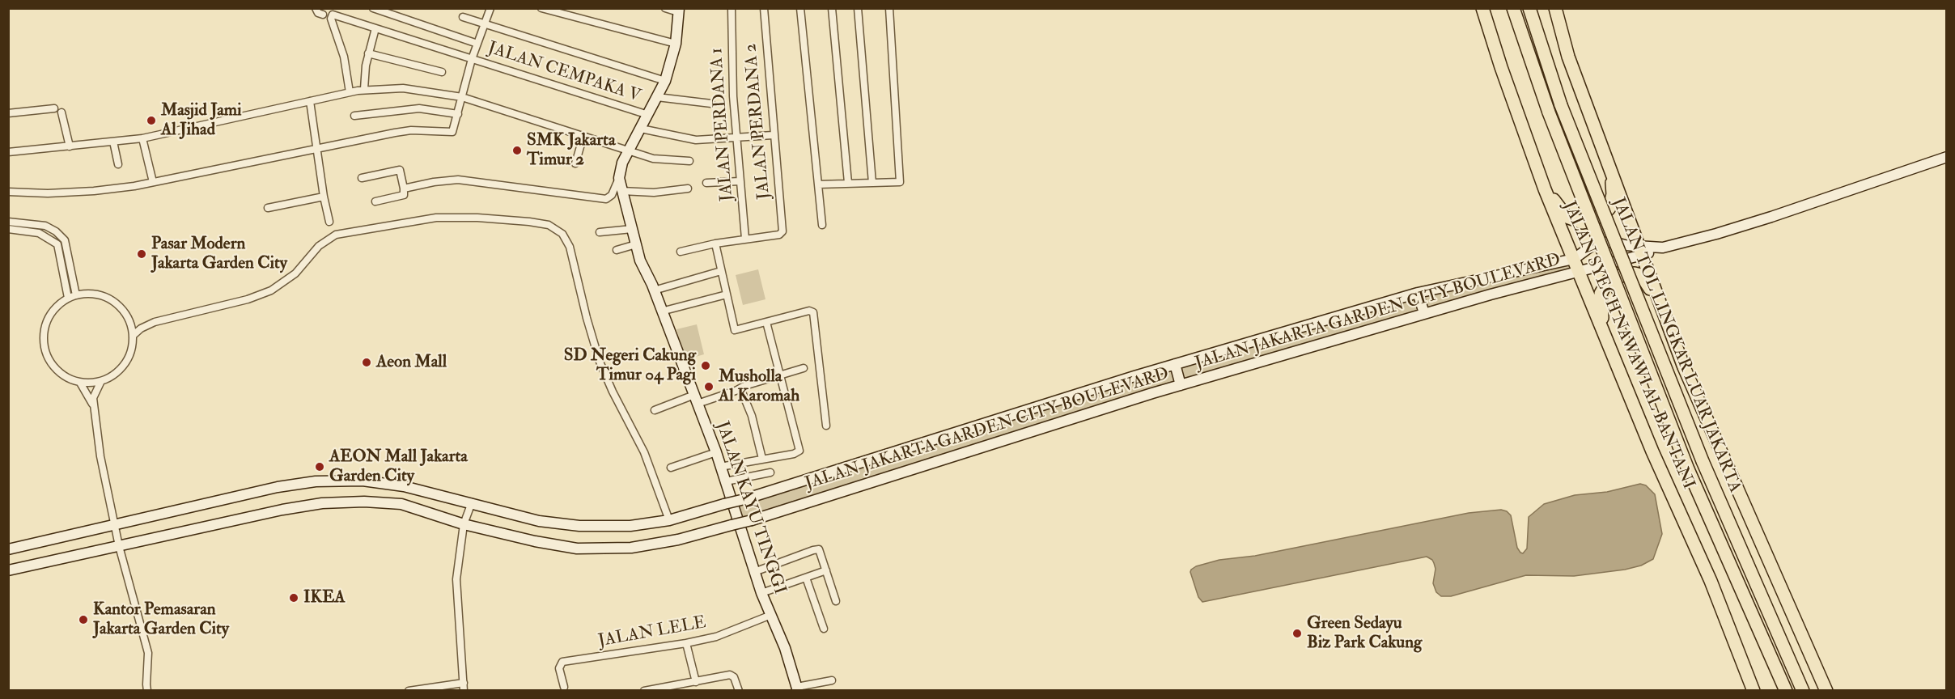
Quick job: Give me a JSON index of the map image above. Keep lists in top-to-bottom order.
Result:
{
  "streets": {
    "highway": ["JALAN SYECH NAWAWI AL BANTANI", "JALAN TOL LINGKAR LUAR JAKARTA"],
    "street": [
      "JALAN CEMPAKA V",
      "JALAN PERDANA 2",
      "JALAN PERDANA 1",
      "JALAN JAKARTA GARDEN CITY BOULEVARD",
      "JALAN KAYU TINGGI",
      "JALAN LELE"
    ]
  },
  "crossings": [
    ["JALAN CEMPAKA V", "JALAN KAYU TINGGI"],
    ["JALAN PERDANA 2", "JALAN PERDANA 1"],
    ["JALAN JAKARTA GARDEN CITY BOULEVARD", "JALAN SYECH NAWAWI AL BANTANI"],
    ["JALAN KAYU TINGGI", "JALAN LELE"]
  ],
  "places": [
    "Masjid Jami Al Jihad",
    "SMK Jakarta Timur 2",
    "Pasar Modern Jakarta Garden City",
    "Aeon Mall",
    "SD Negeri Cakung Timur 04 Pagi",
    "Musholla Al Karomah",
    "AEON Mall Jakarta Garden City",
    "IKEA",
    "Kantor Pemasaran Jakarta Garden City",
    "Green Sedayu Biz Park Cakung"
  ]
}
